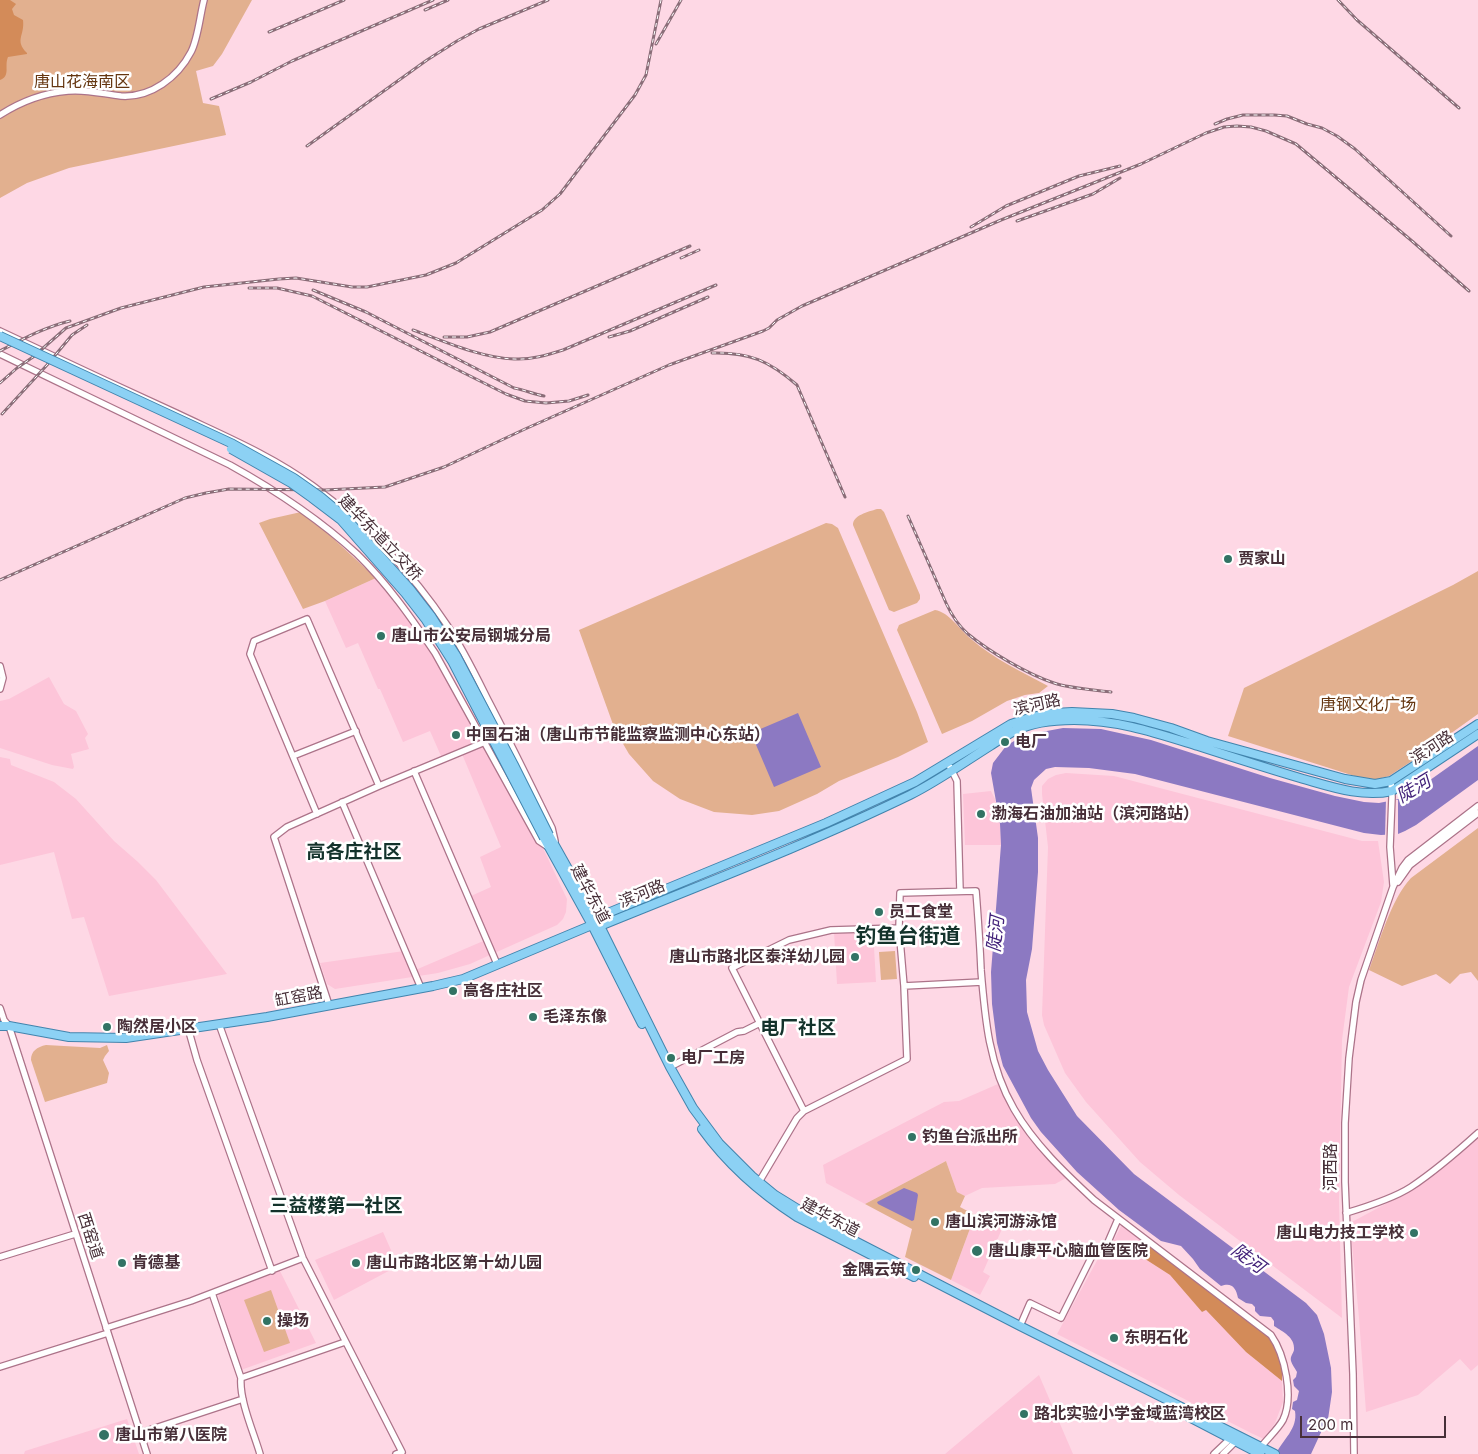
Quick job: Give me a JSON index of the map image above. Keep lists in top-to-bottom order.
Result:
{
  "streets": {
    "main road": [
      "建华东道立交桥",
      "滨河路",
      "建华东道",
      "缸窑路"
    ],
    "street": ["河西路", "西窑道"]
  },
  "crossings": [
    ["建华东道立交桥", "建华东道"],
    ["滨河路", "建华东道"],
    ["滨河路", "缸窑路"],
    ["建华东道", "缸窑路"],
    ["缸窑路", "西窑道"]
  ],
  "districts": [
    "高各庄社区",
    "钓鱼台街道",
    "电厂社区",
    "三益楼第一社区"
  ],
  "water": ["陡河"],
  "parks": ["唐山花海南区", "唐钢文化广场"],
  "places": [
    "贾家山",
    "唐山市公安局钢城分局",
    "中国石油（唐山市节能监察监测中心东站）",
    "电厂",
    "渤海石油加油站（滨河路站）",
    "员工食堂",
    "唐山市路北区泰洋幼儿园",
    "高各庄社区",
    "毛泽东像",
    "陶然居小区",
    "电厂工房",
    "钓鱼台派出所",
    "唐山滨河游泳馆",
    "唐山电力技工学校",
    "唐山康平心脑血管医院",
    "肯德基",
    "唐山市路北区第十幼儿园",
    "金隅云筑",
    "操场",
    "东明石化",
    "路北实验小学金域蓝湾校区",
    "唐山市第八医院"
  ],
  "scale_bar": "200 m"
}
